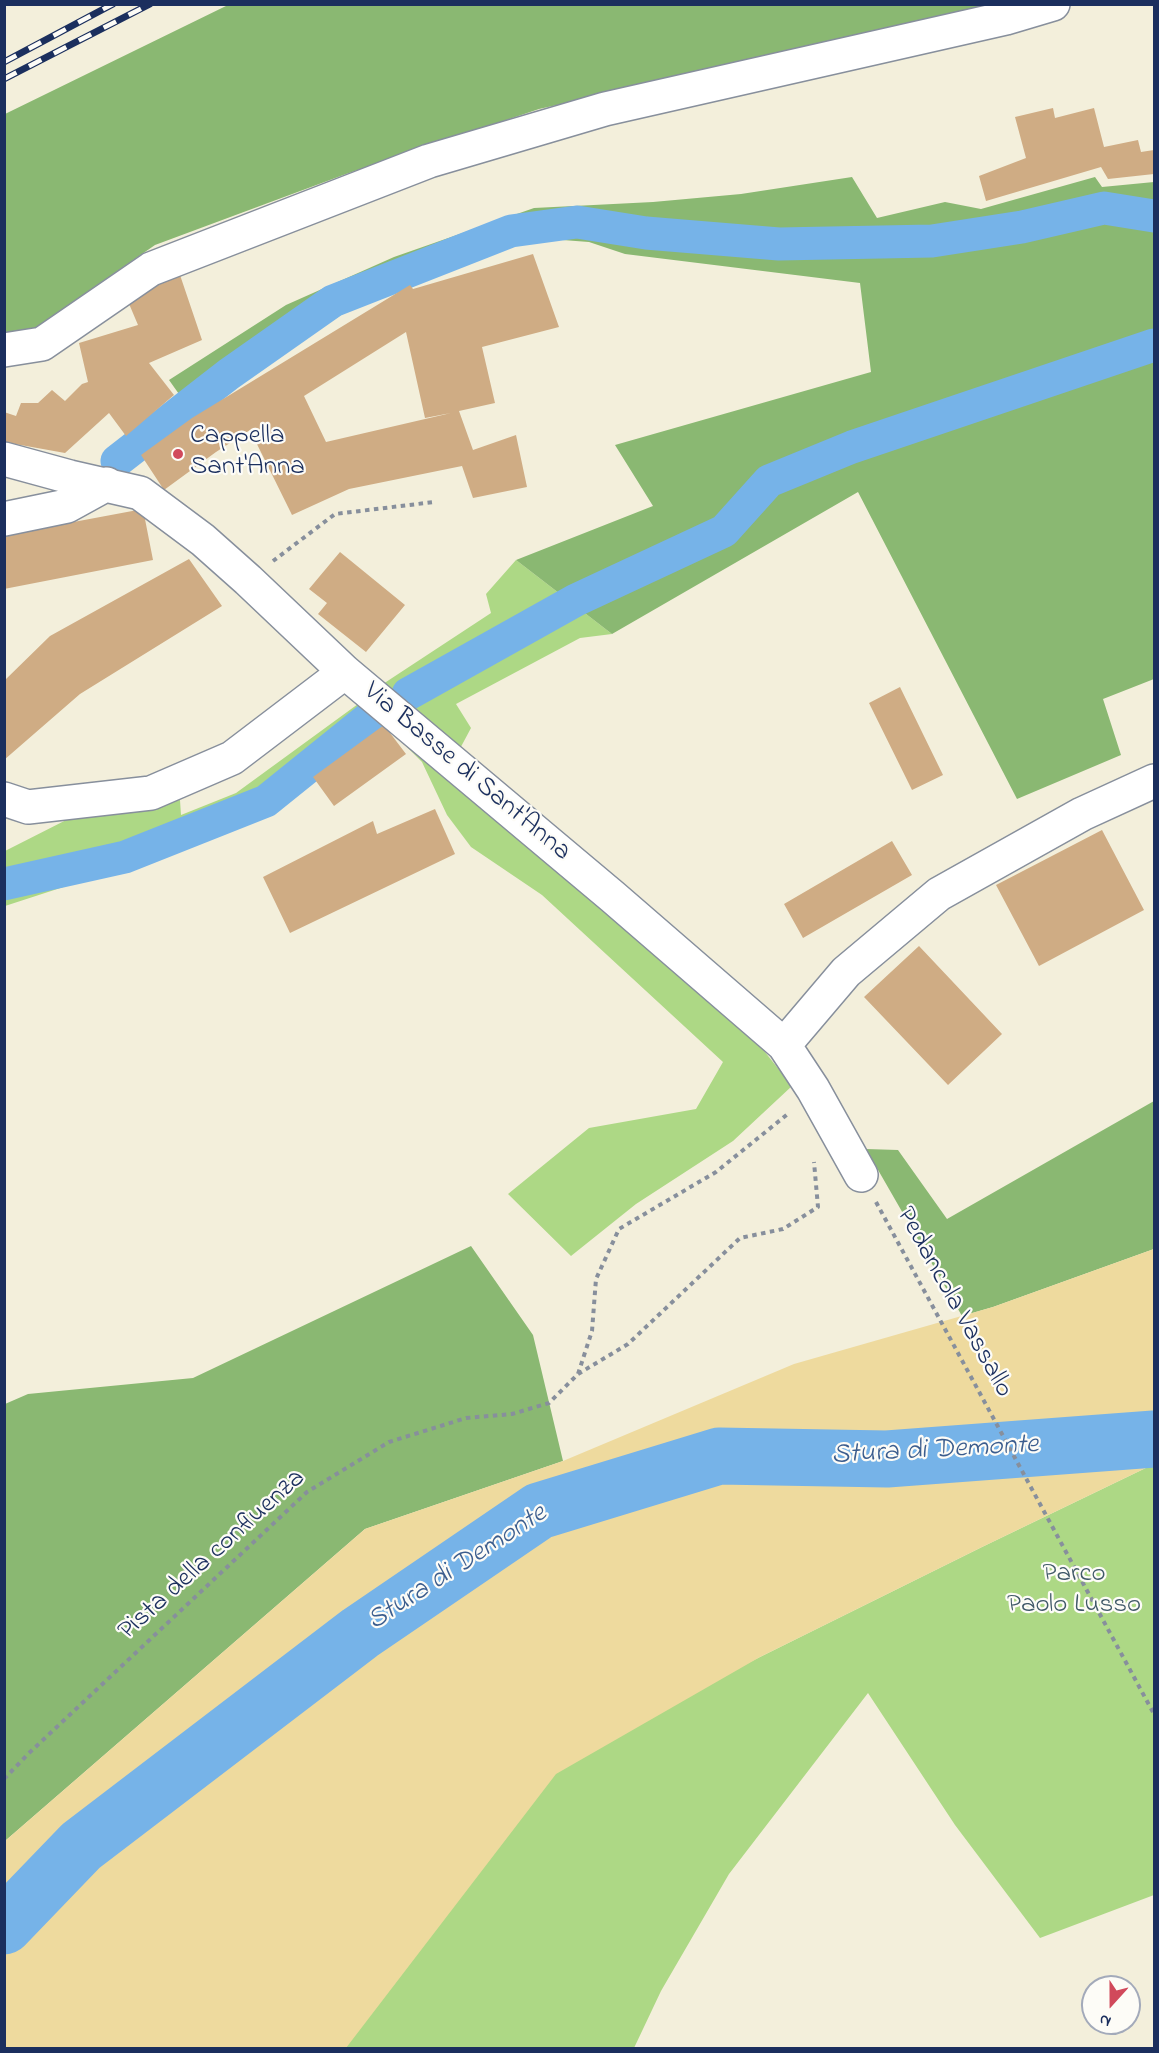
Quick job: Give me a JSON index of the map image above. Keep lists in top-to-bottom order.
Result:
{
  "streets": {
    "street": ["Via Basse di Sant'Anna"],
    "path": ["Pedancola Vassallo", "Pista della confluenza"]
  },
  "crossings": [
    ["Via Basse di Sant'Anna", "Pedancola Vassallo"],
    ["Via Basse di Sant'Anna", "Pista della confluenza"]
  ],
  "water": ["Stura di Demonte"],
  "parks": ["Parco Paolo Lusso"],
  "places": ["Cappella Sant'Anna"],
  "north": "bottom"
}
